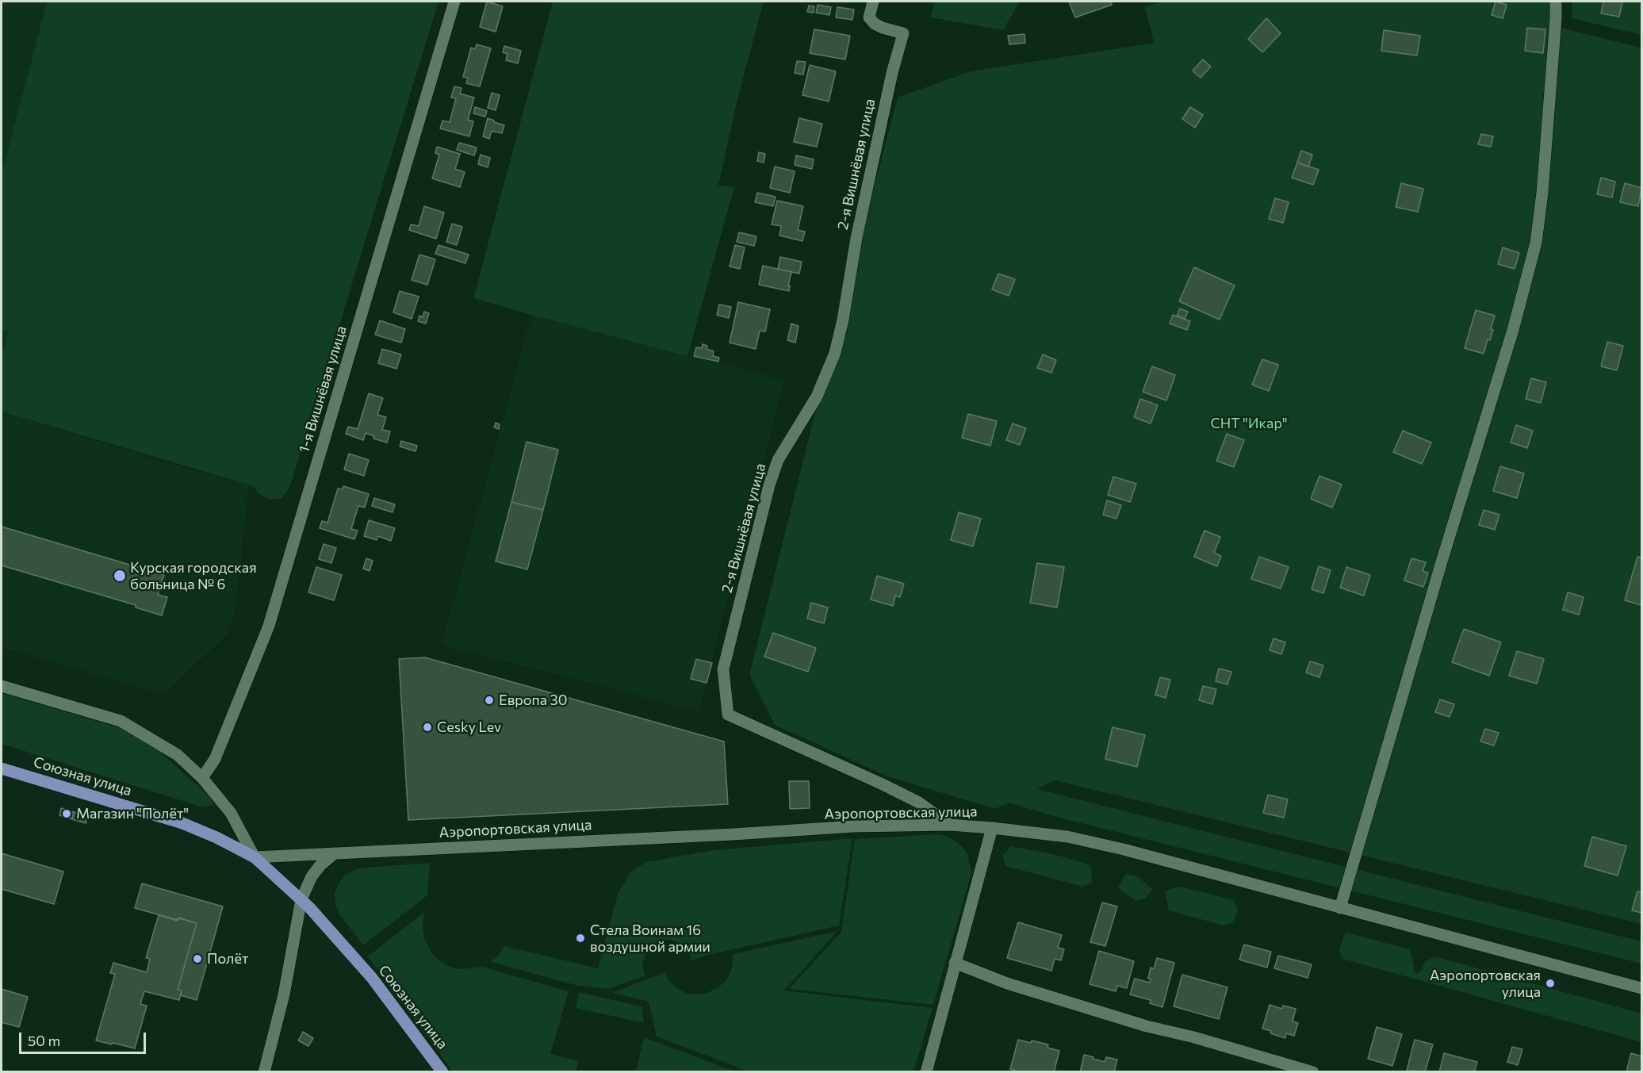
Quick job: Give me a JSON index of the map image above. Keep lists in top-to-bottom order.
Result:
{
  "streets": {
    "main road": ["Союзная улица"],
    "street": ["2-я Вишнёвая улица", "1-я Вишнёвая улица", "Аэропортовская улица"]
  },
  "crossings": [
    ["2-я Вишнёвая улица", "Аэропортовская улица"],
    ["Союзная улица", "Аэропортовская улица"]
  ],
  "parks": ["СНТ \"Икар\""],
  "places": [
    "Курская городская больница № 6",
    "Европа 30",
    "Cesky Lev",
    "Магазин \"Полёт\"",
    "Стела Воинам 16 воздушной армии",
    "Полёт",
    "Аэропортовская улица"
  ],
  "scale_bar": "50 m"
}
